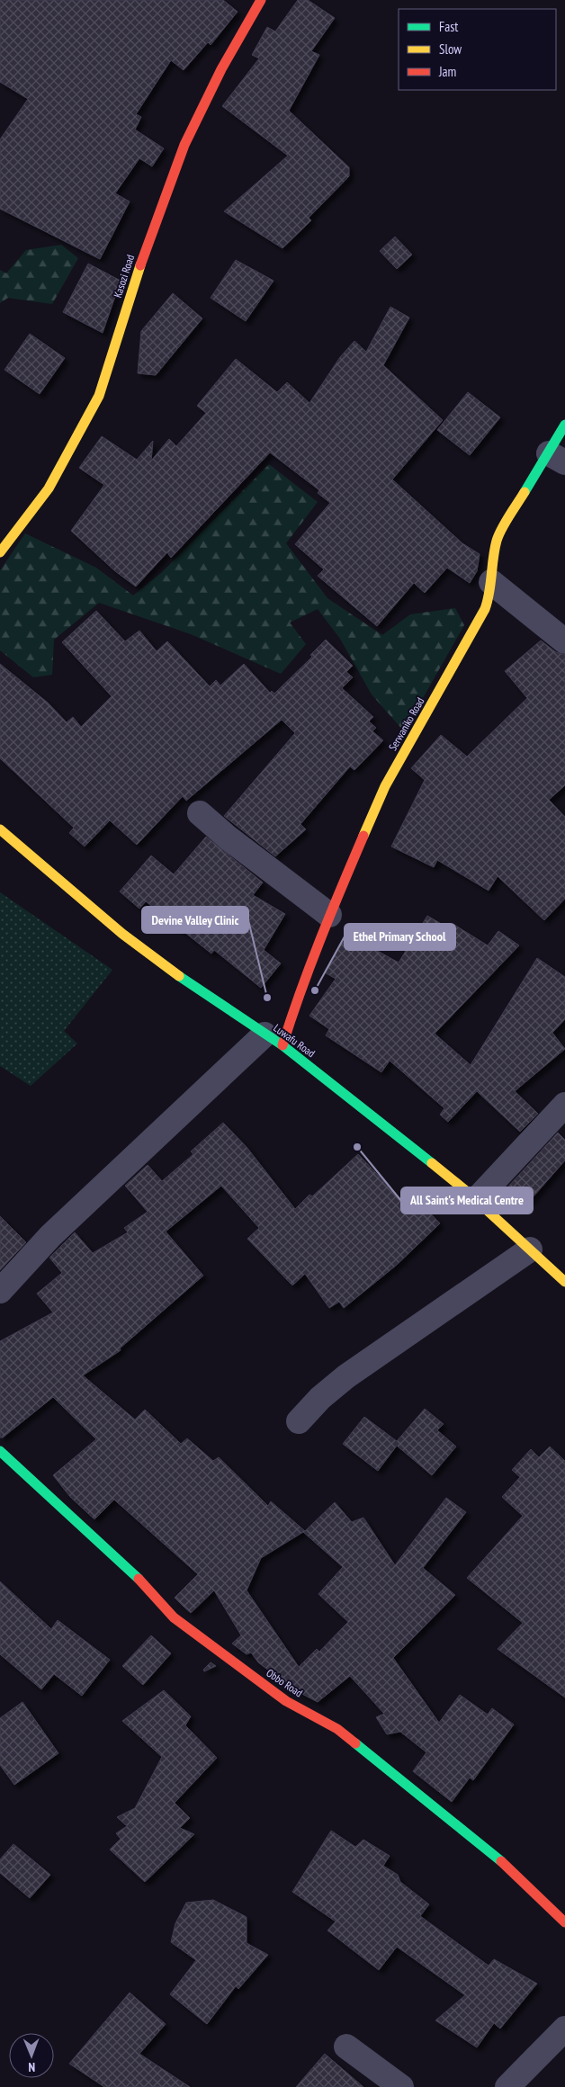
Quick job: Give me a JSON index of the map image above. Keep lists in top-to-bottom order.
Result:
{
  "streets": {
    "street": [
      "Kasozi Road",
      "Serwaniko Road",
      "Luwafu Road",
      "Obbo Road"
    ]
  },
  "crossings": [
    ["Serwaniko Road", "Luwafu Road"]
  ],
  "places": ["Ethel Primary School", "Devine Valley Clinic", "All Saint's Medical Centre"],
  "legend": ["Fast", "Slow", "Jam"],
  "north": "bottom"
}
